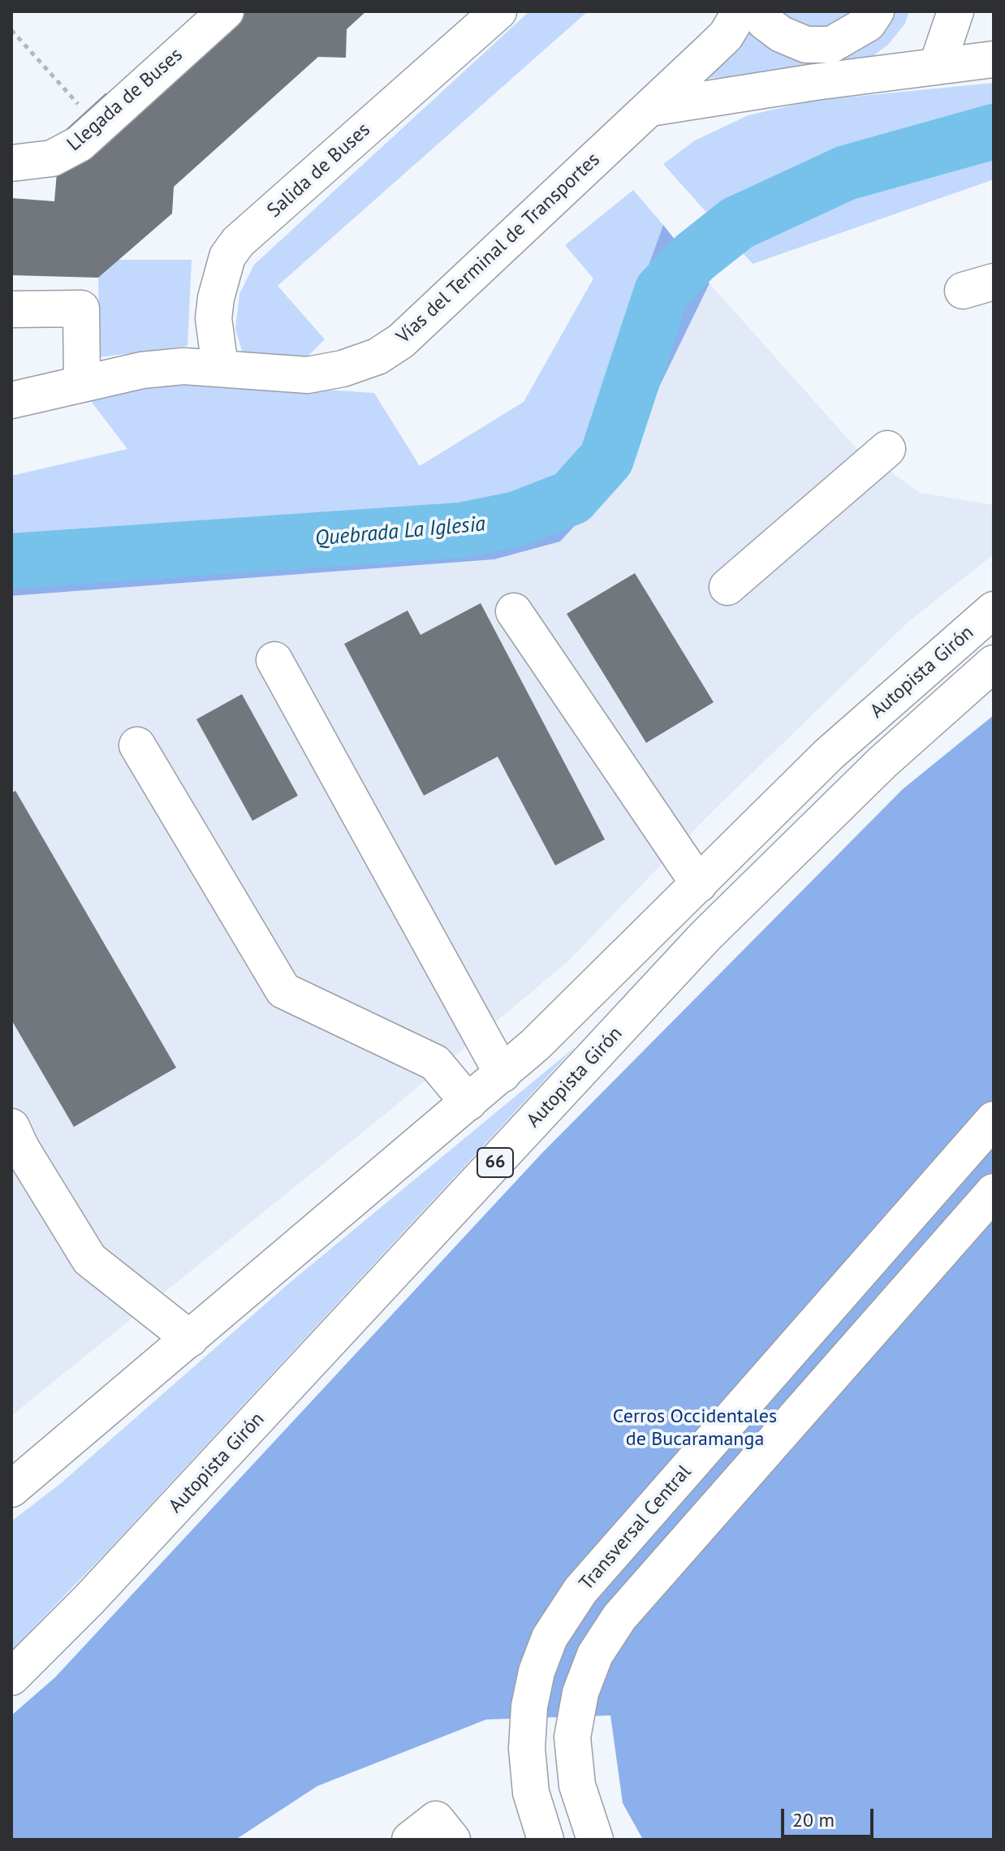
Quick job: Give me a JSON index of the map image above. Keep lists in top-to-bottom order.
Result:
{
  "streets": {
    "main road": [
      "Llegada de Buses",
      "Salida de Buses",
      "Vías del Terminal de Transportes",
      "Autopista Girón",
      "66",
      "Transversal Central"
    ]
  },
  "crossings": [
    ["Salida de Buses", "Vías del Terminal de Transportes"]
  ],
  "water": ["Quebrada La Iglesia"],
  "parks": ["Cerros Occidentales de Bucaramanga"],
  "scale_bar": "20 m"
}
